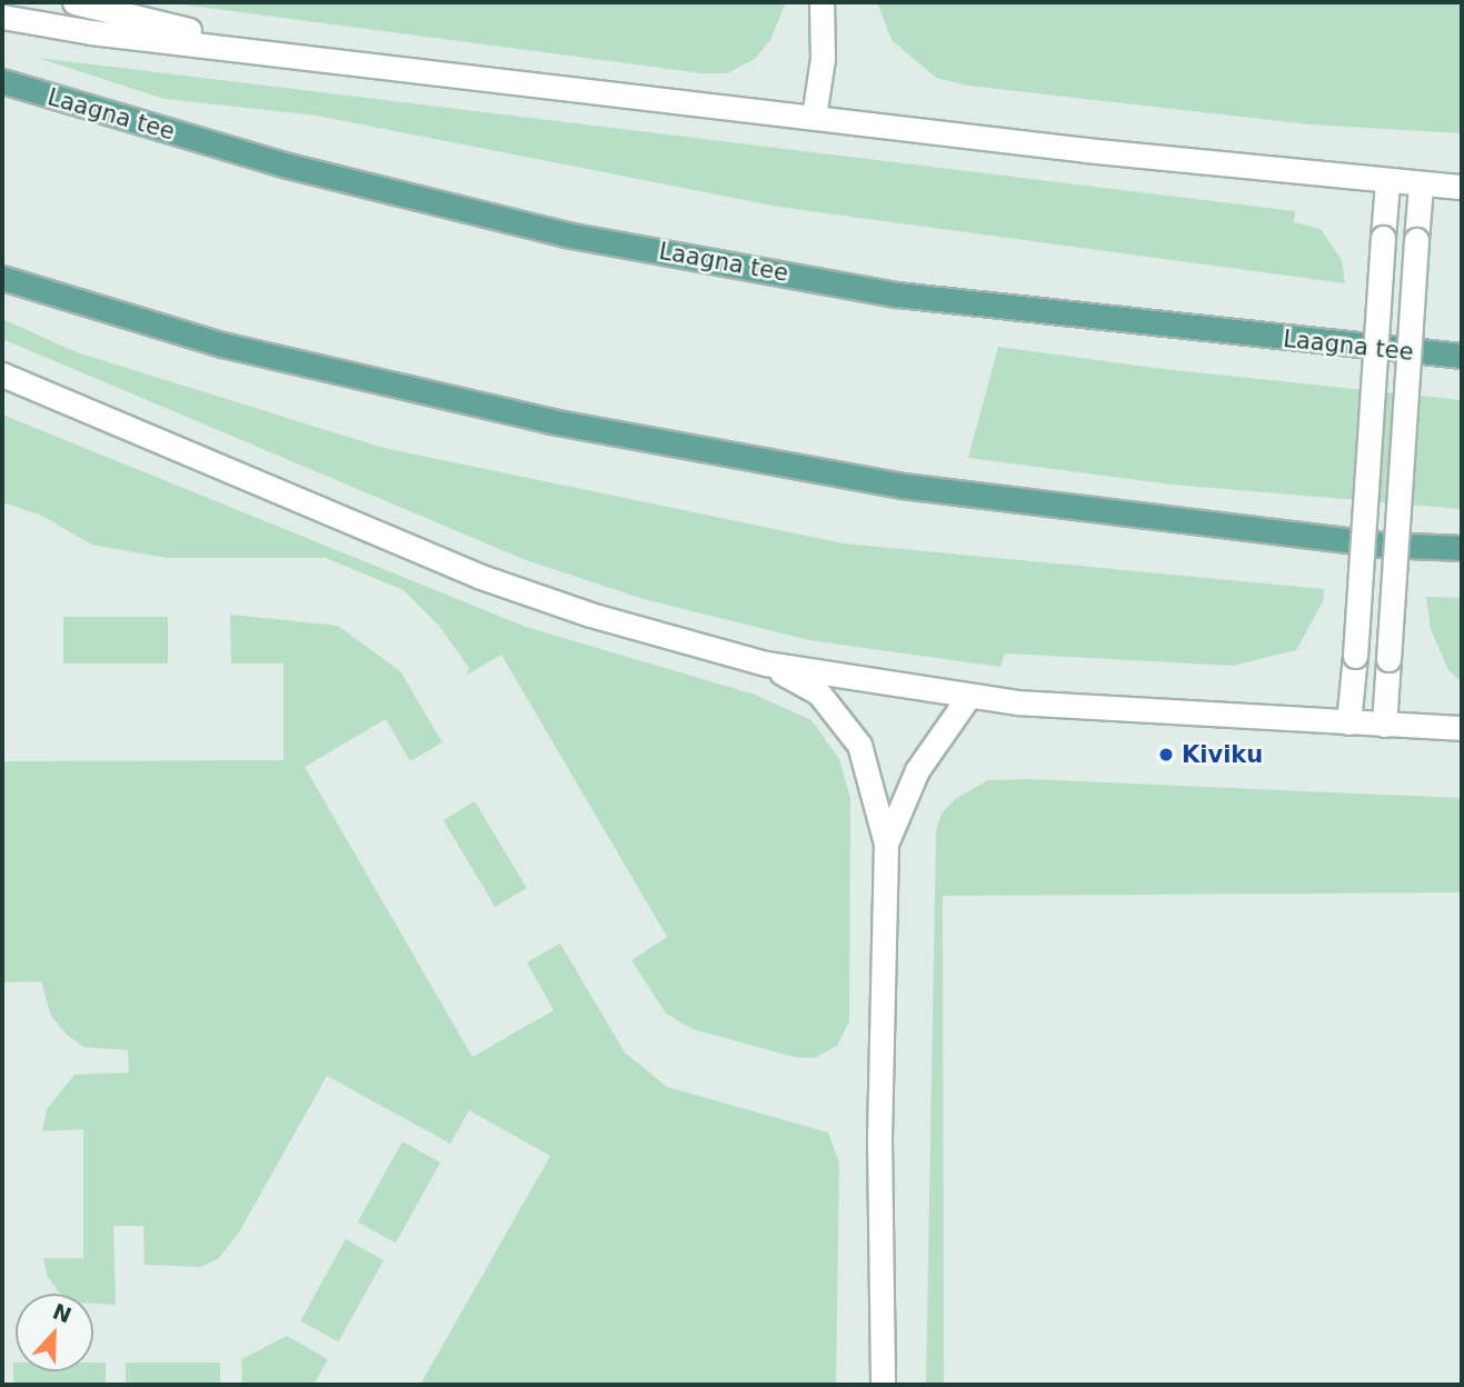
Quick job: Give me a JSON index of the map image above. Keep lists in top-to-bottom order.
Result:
{
  "streets": {
    "main road": ["Laagna tee"]
  },
  "places": ["Kiviku"],
  "north": "top"
}
